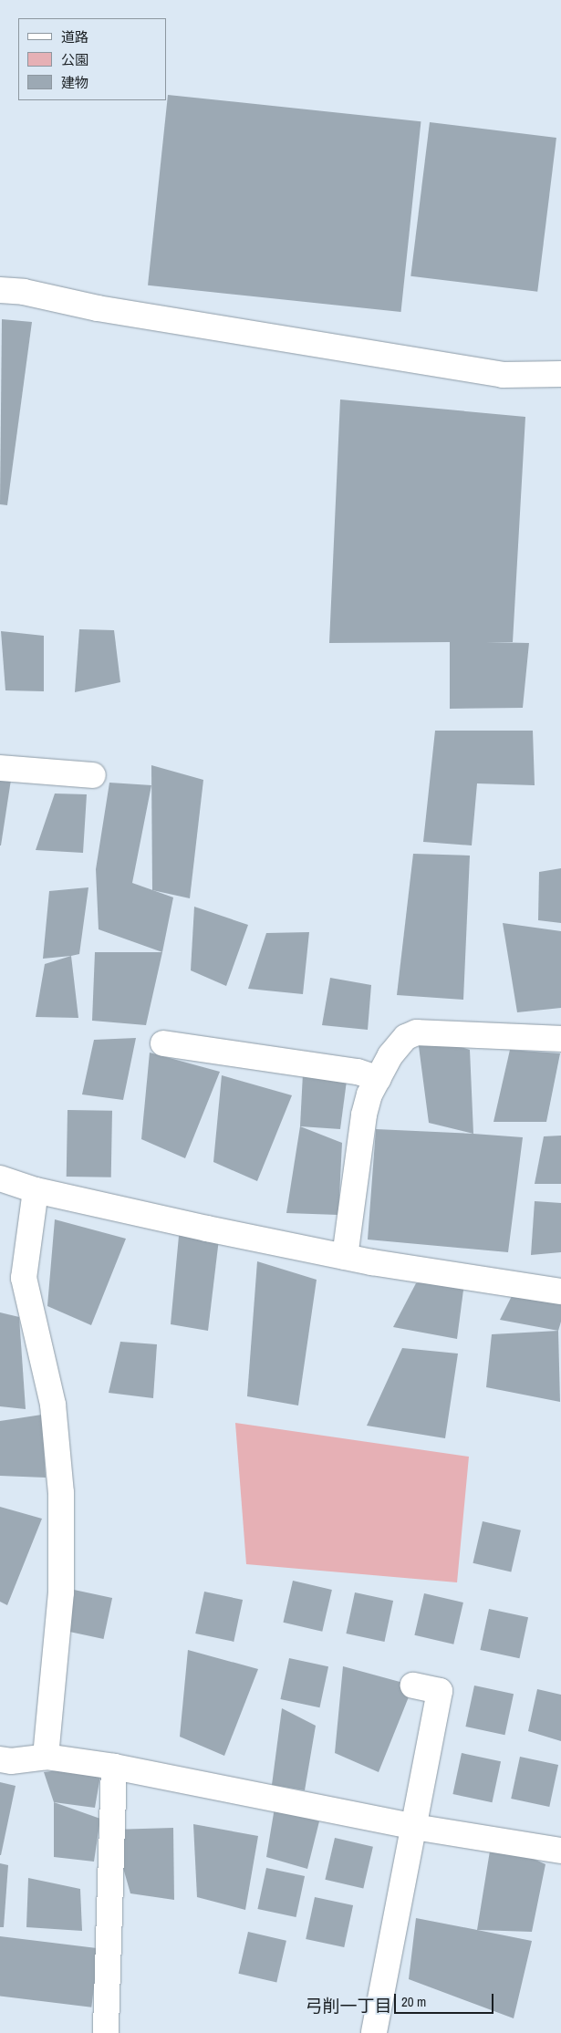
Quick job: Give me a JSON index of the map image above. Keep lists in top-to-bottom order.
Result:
{
  "districts": ["弓削一丁目"],
  "legend": ["道路", "公園", "建物"],
  "scale_bar": "20 m"
}
